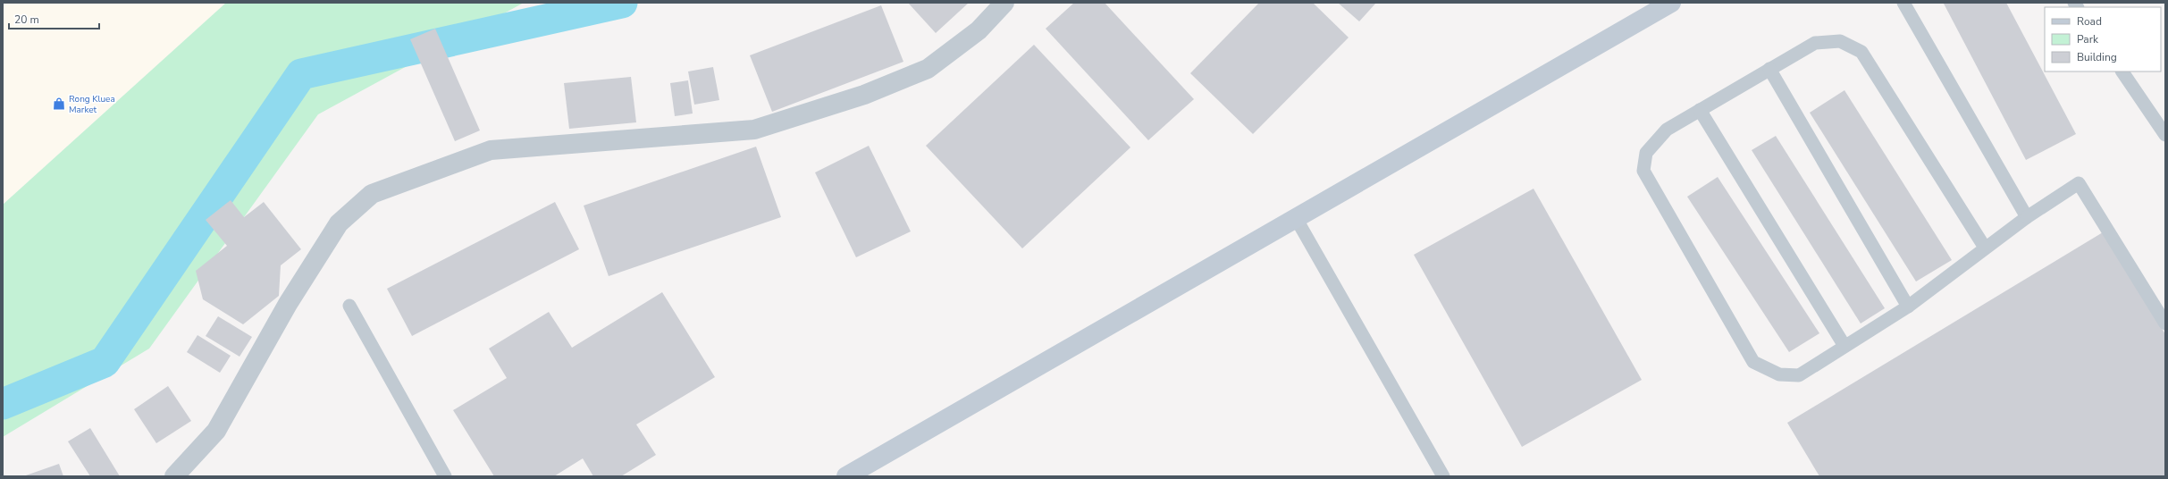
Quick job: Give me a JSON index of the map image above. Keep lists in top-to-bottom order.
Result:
{
  "places": {
    "shop": ["Rong Kluea Market"]
  },
  "legend": ["Road", "Park", "Building"],
  "scale_bar": "20 m"
}
